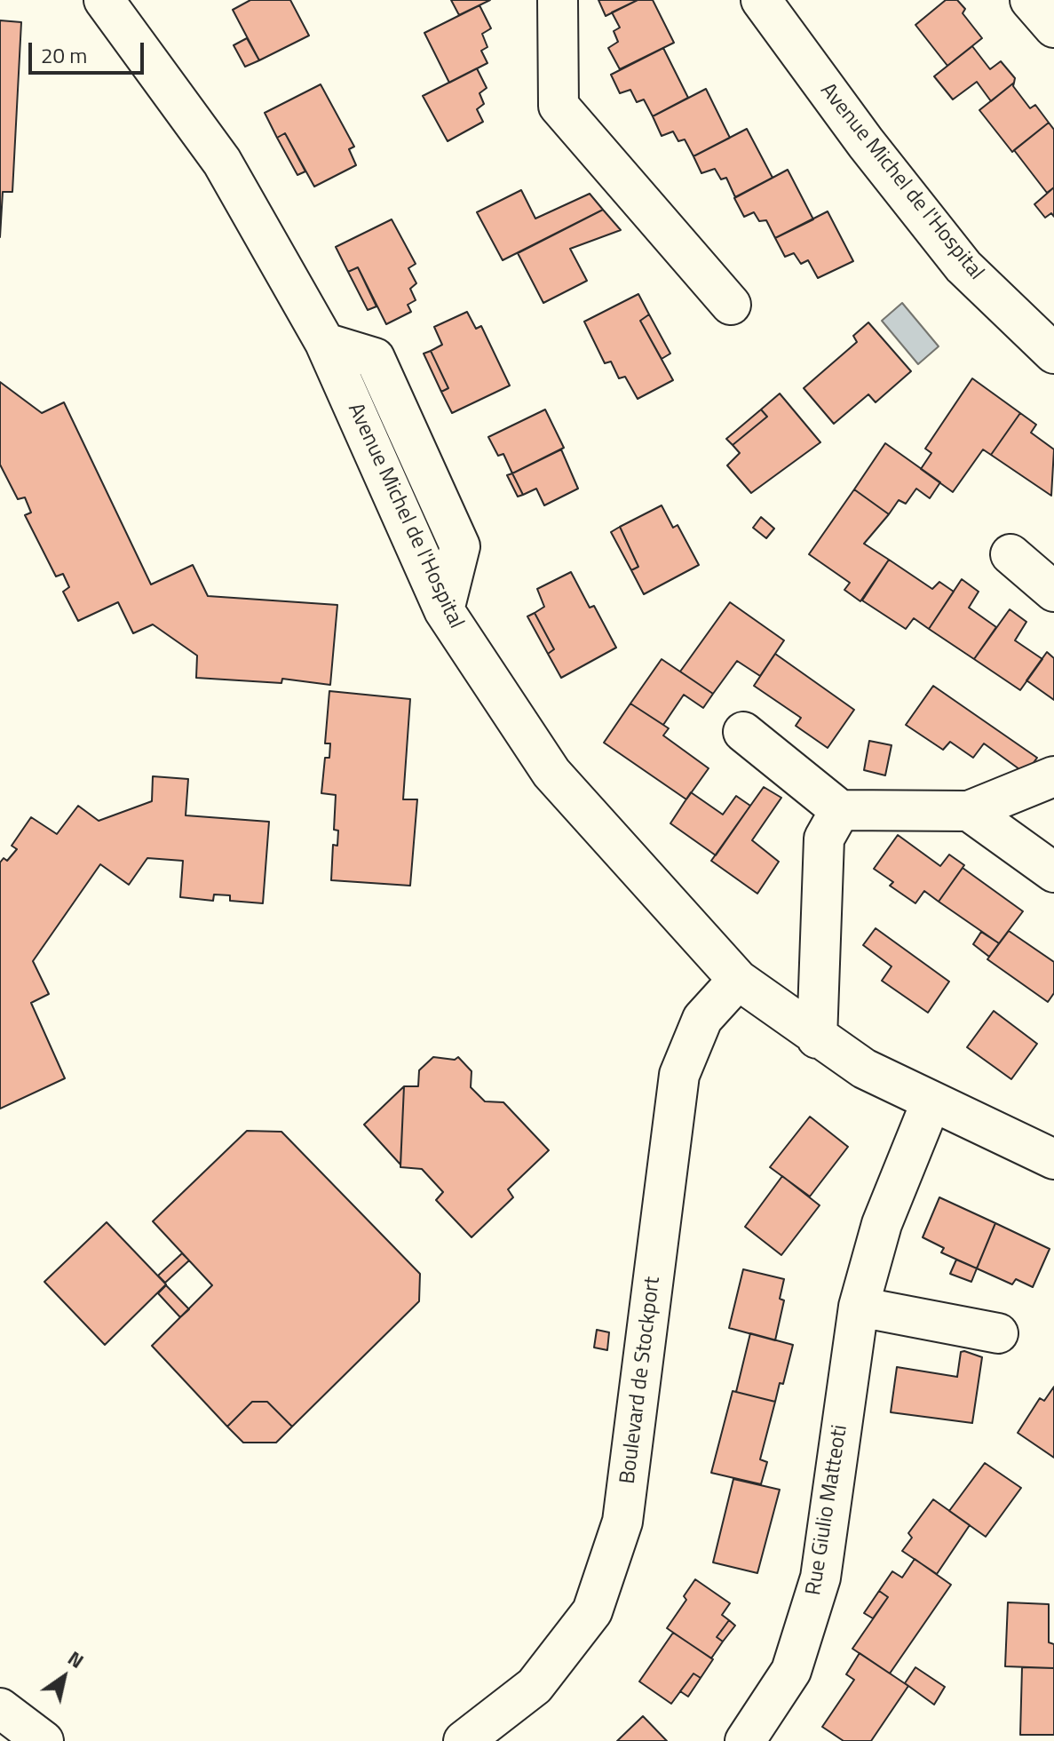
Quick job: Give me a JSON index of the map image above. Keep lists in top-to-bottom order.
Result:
{
  "streets": {
    "street": ["Avenue Michel de l'Hospital", "Boulevard de Stockport", "Rue Giulio Matteoti"]
  },
  "crossings": [
    ["Avenue Michel de l'Hospital", "Boulevard de Stockport"],
    ["Avenue Michel de l'Hospital", "Rue Giulio Matteoti"]
  ],
  "scale_bar": "20 m",
  "north": "top right"
}
